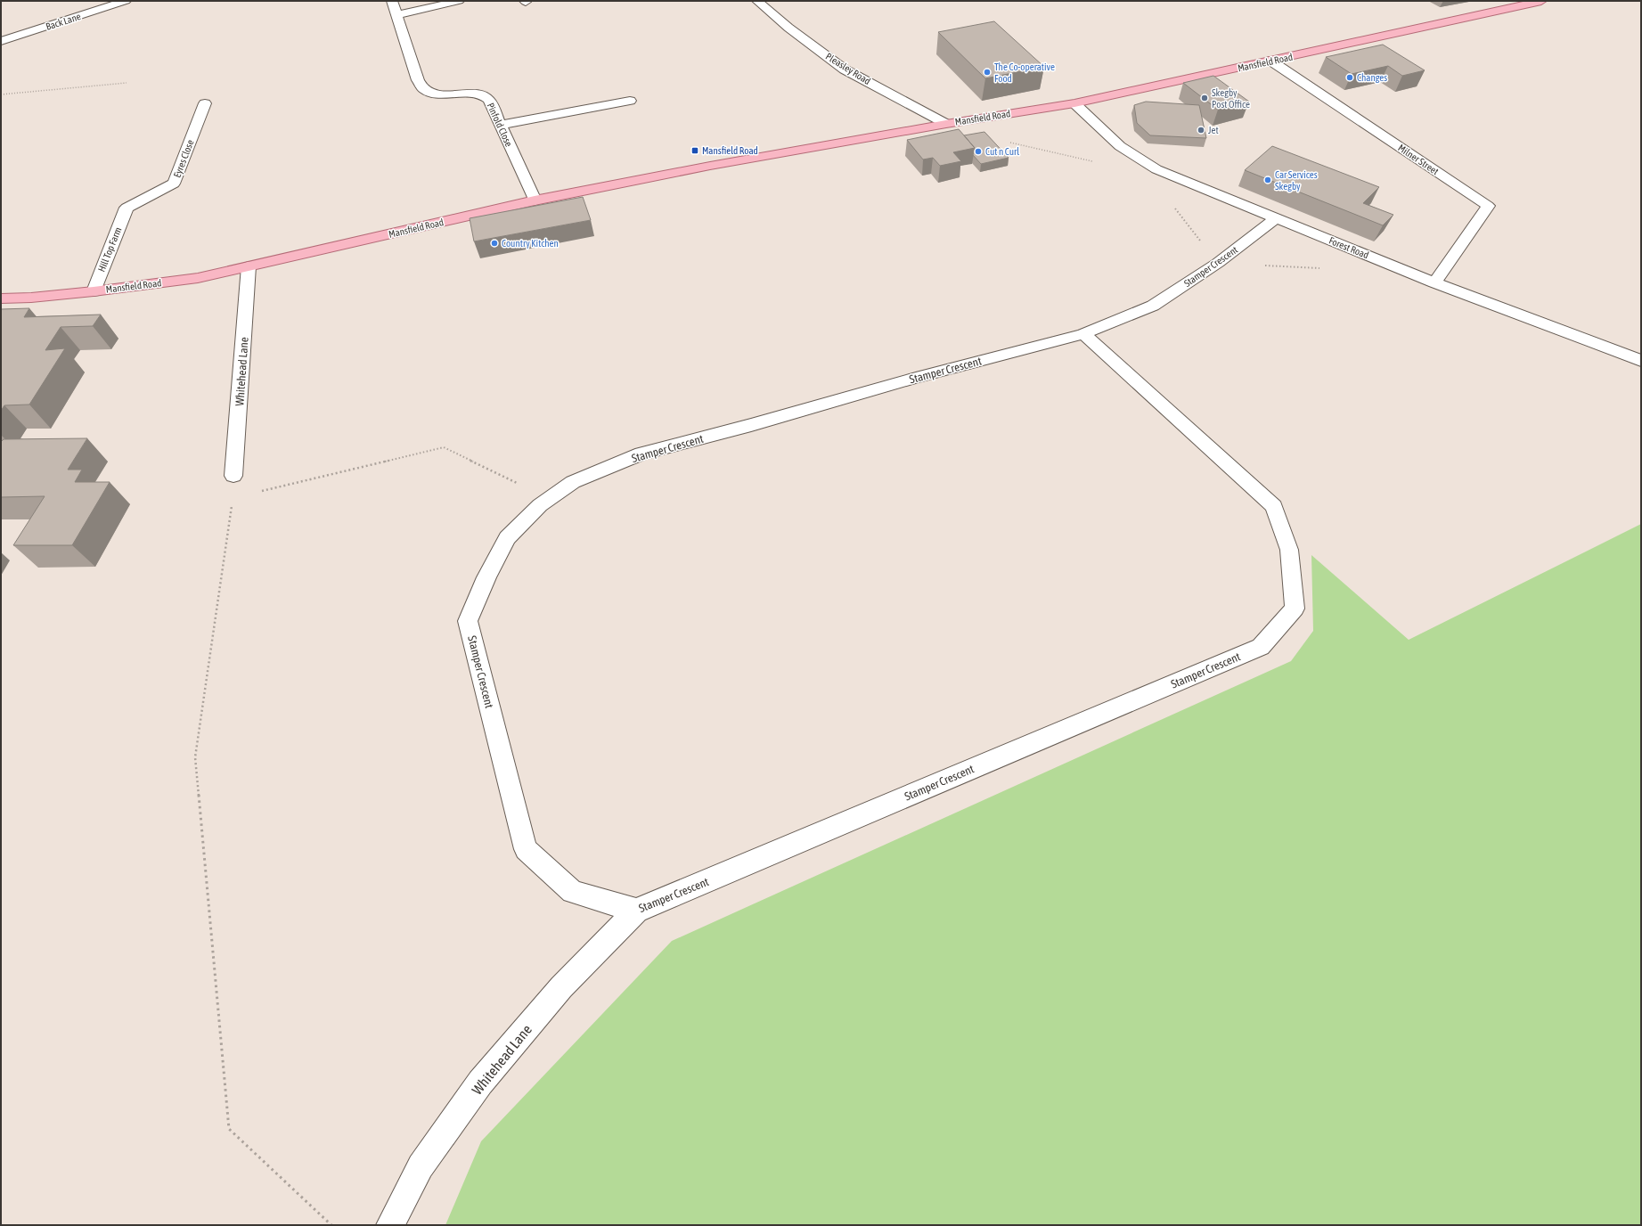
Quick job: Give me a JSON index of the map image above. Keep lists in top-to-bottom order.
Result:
{
  "streets": {
    "main road": ["Mansfield Road"],
    "street": [
      "Back Lane",
      "Pleasley Road",
      "Pinfold Close",
      "Eyres Close",
      "Milner Street",
      "Forest Road",
      "Hill Top Farm",
      "Stamper Crescent",
      "Whitehead Lane"
    ]
  },
  "crossings": [
    ["Mansfield Road", "Pleasley Road"],
    ["Mansfield Road", "Pinfold Close"],
    ["Mansfield Road", "Milner Street"],
    ["Mansfield Road", "Forest Road"],
    ["Mansfield Road", "Hill Top Farm"],
    ["Mansfield Road", "Whitehead Lane"],
    ["Eyres Close", "Hill Top Farm"],
    ["Milner Street", "Forest Road"],
    ["Forest Road", "Stamper Crescent"],
    ["Stamper Crescent", "Whitehead Lane"]
  ],
  "places": {
    "other": [
      "The Co-operative Food",
      "Changes",
      "Skegby Post Office",
      "Jet",
      "Cut n Curl",
      "Car Services Skegby",
      "Country Kitchen"
    ],
    "transit": ["Mansfield Road"]
  }
}
